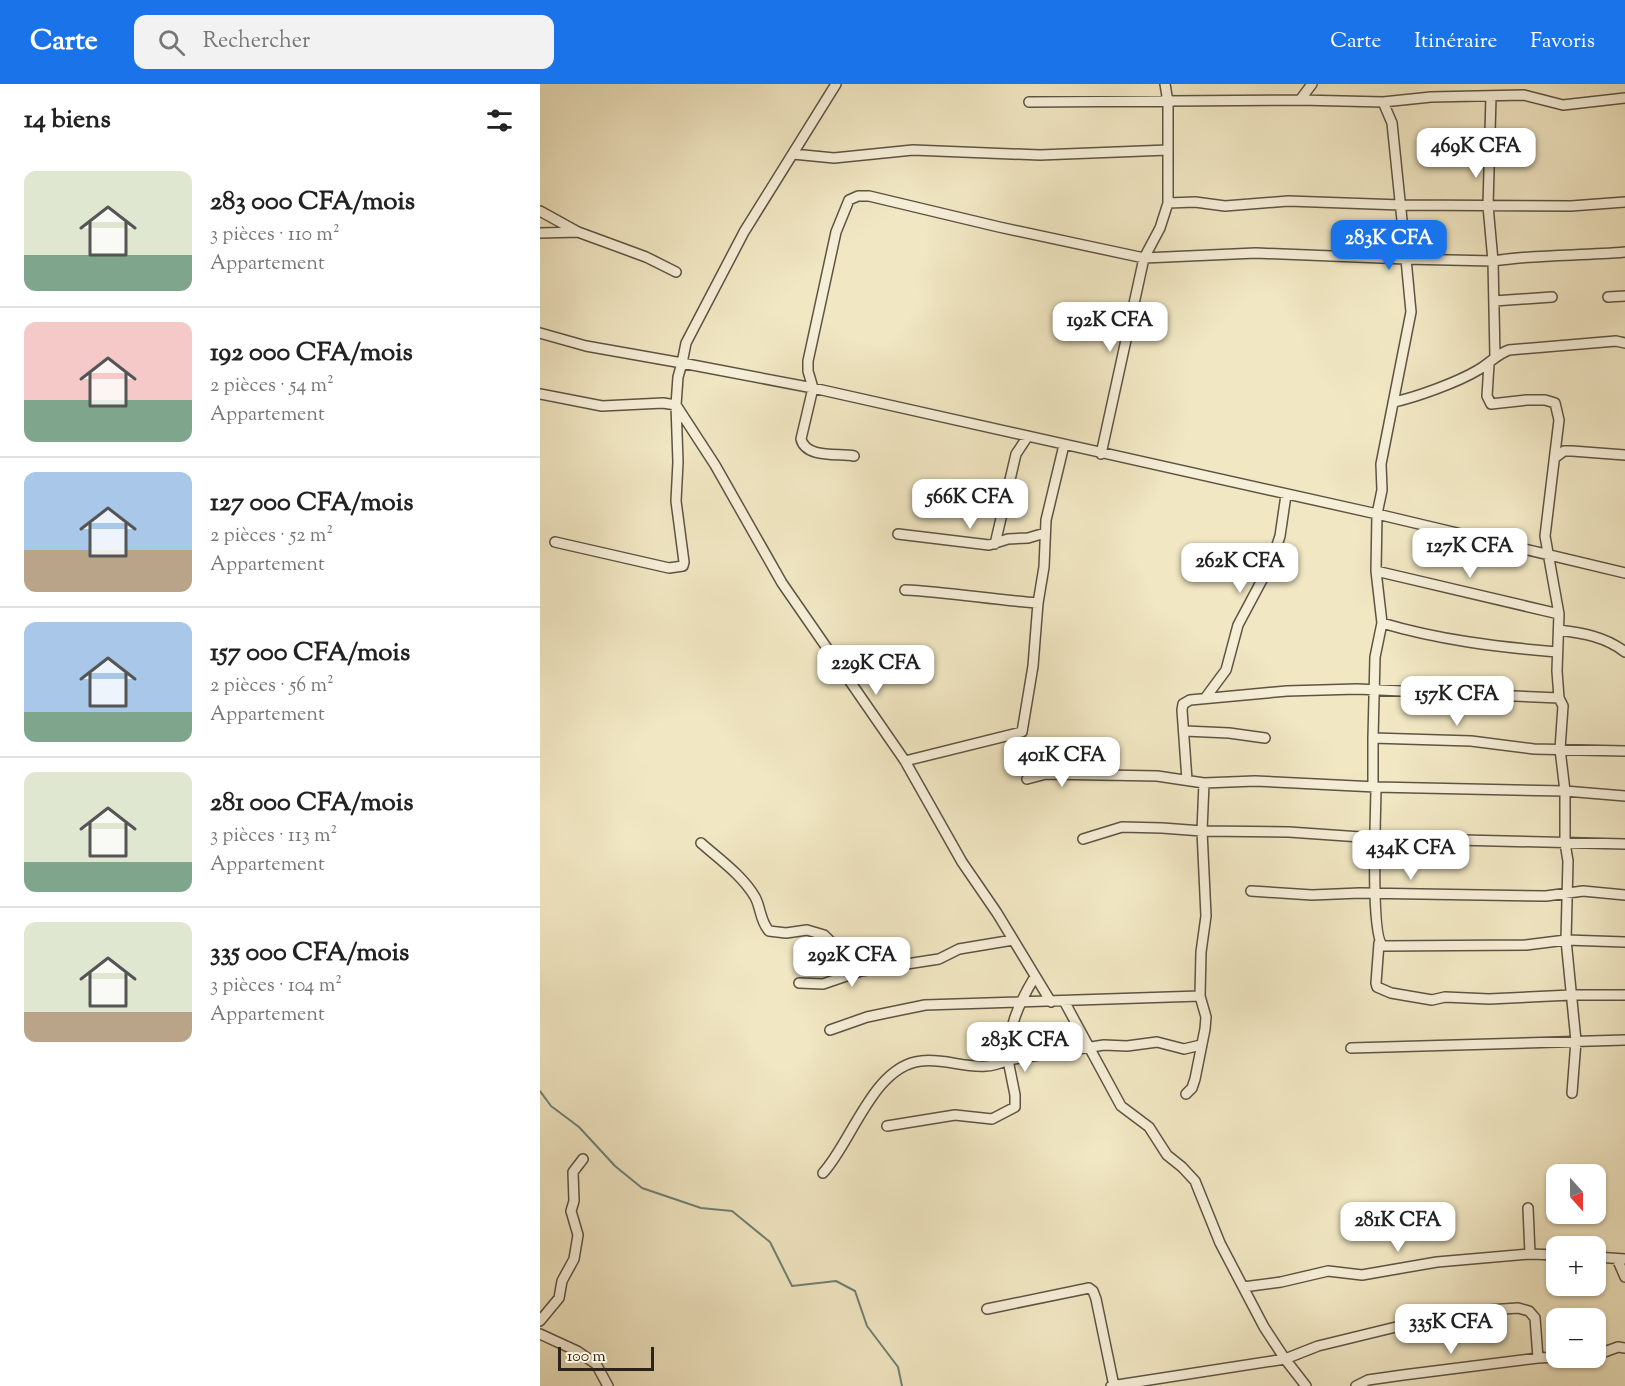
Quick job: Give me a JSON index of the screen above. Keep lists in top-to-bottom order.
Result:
{
  "scale_bar": "100 m",
  "north": "bottom",
  "page": {
    "header": "Carte",
    "search": "Rechercher",
    "nav": ["Carte", "Itinéraire", "Favoris"],
    "heading": "14 biens",
    "price": [
      "469K CFA",
      "283K CFA",
      "192K CFA",
      "566K CFA",
      "127K CFA",
      "262K CFA",
      "229K CFA",
      "157K CFA",
      "401K CFA",
      "434K CFA",
      "292K CFA",
      "283K CFA",
      "281K CFA",
      "335K CFA"
    ],
    "list": [
      {
        "name": "283 000 CFA/mois",
        "note": "3 pièces · 110 m² · Appartement"
      },
      {
        "name": "192 000 CFA/mois",
        "note": "2 pièces · 54 m² · Appartement"
      },
      {
        "name": "127 000 CFA/mois",
        "note": "2 pièces · 52 m² · Appartement"
      },
      {
        "name": "157 000 CFA/mois",
        "note": "2 pièces · 56 m² · Appartement"
      },
      {
        "name": "281 000 CFA/mois",
        "note": "3 pièces · 113 m² · Appartement"
      },
      {
        "name": "335 000 CFA/mois",
        "note": "3 pièces · 104 m² · Appartement"
      }
    ],
    "map_buttons": ["+", "−"],
    "scale": "100 m"
  }
}
